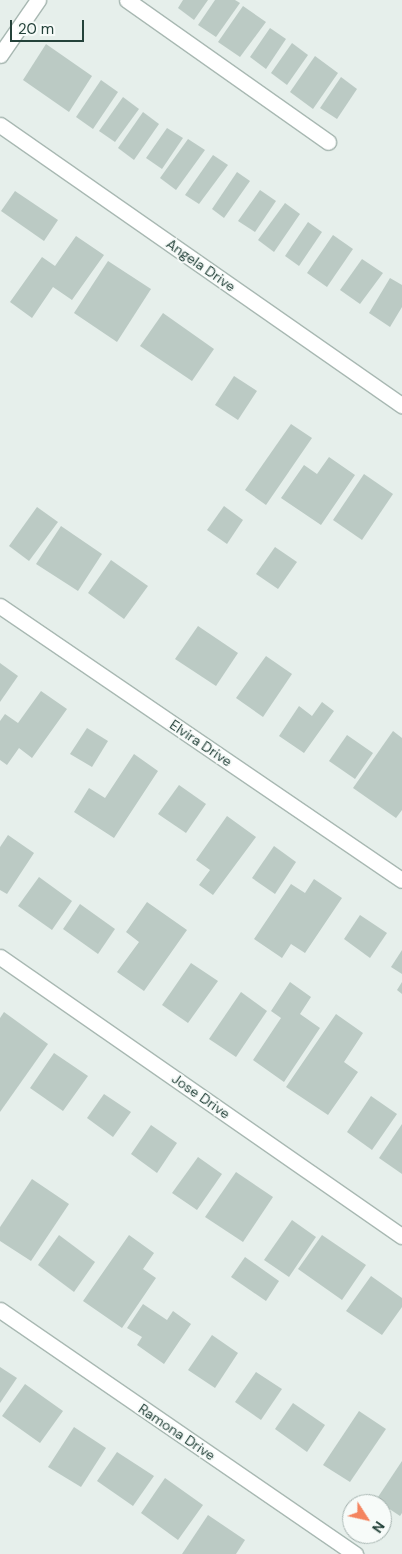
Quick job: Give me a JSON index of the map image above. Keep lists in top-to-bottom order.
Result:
{
  "streets": {
    "street": [
      "Angela Drive",
      "Elvira Drive",
      "Jose Drive",
      "Ramona Drive"
    ]
  },
  "scale_bar": "20 m",
  "north": "bottom right"
}
